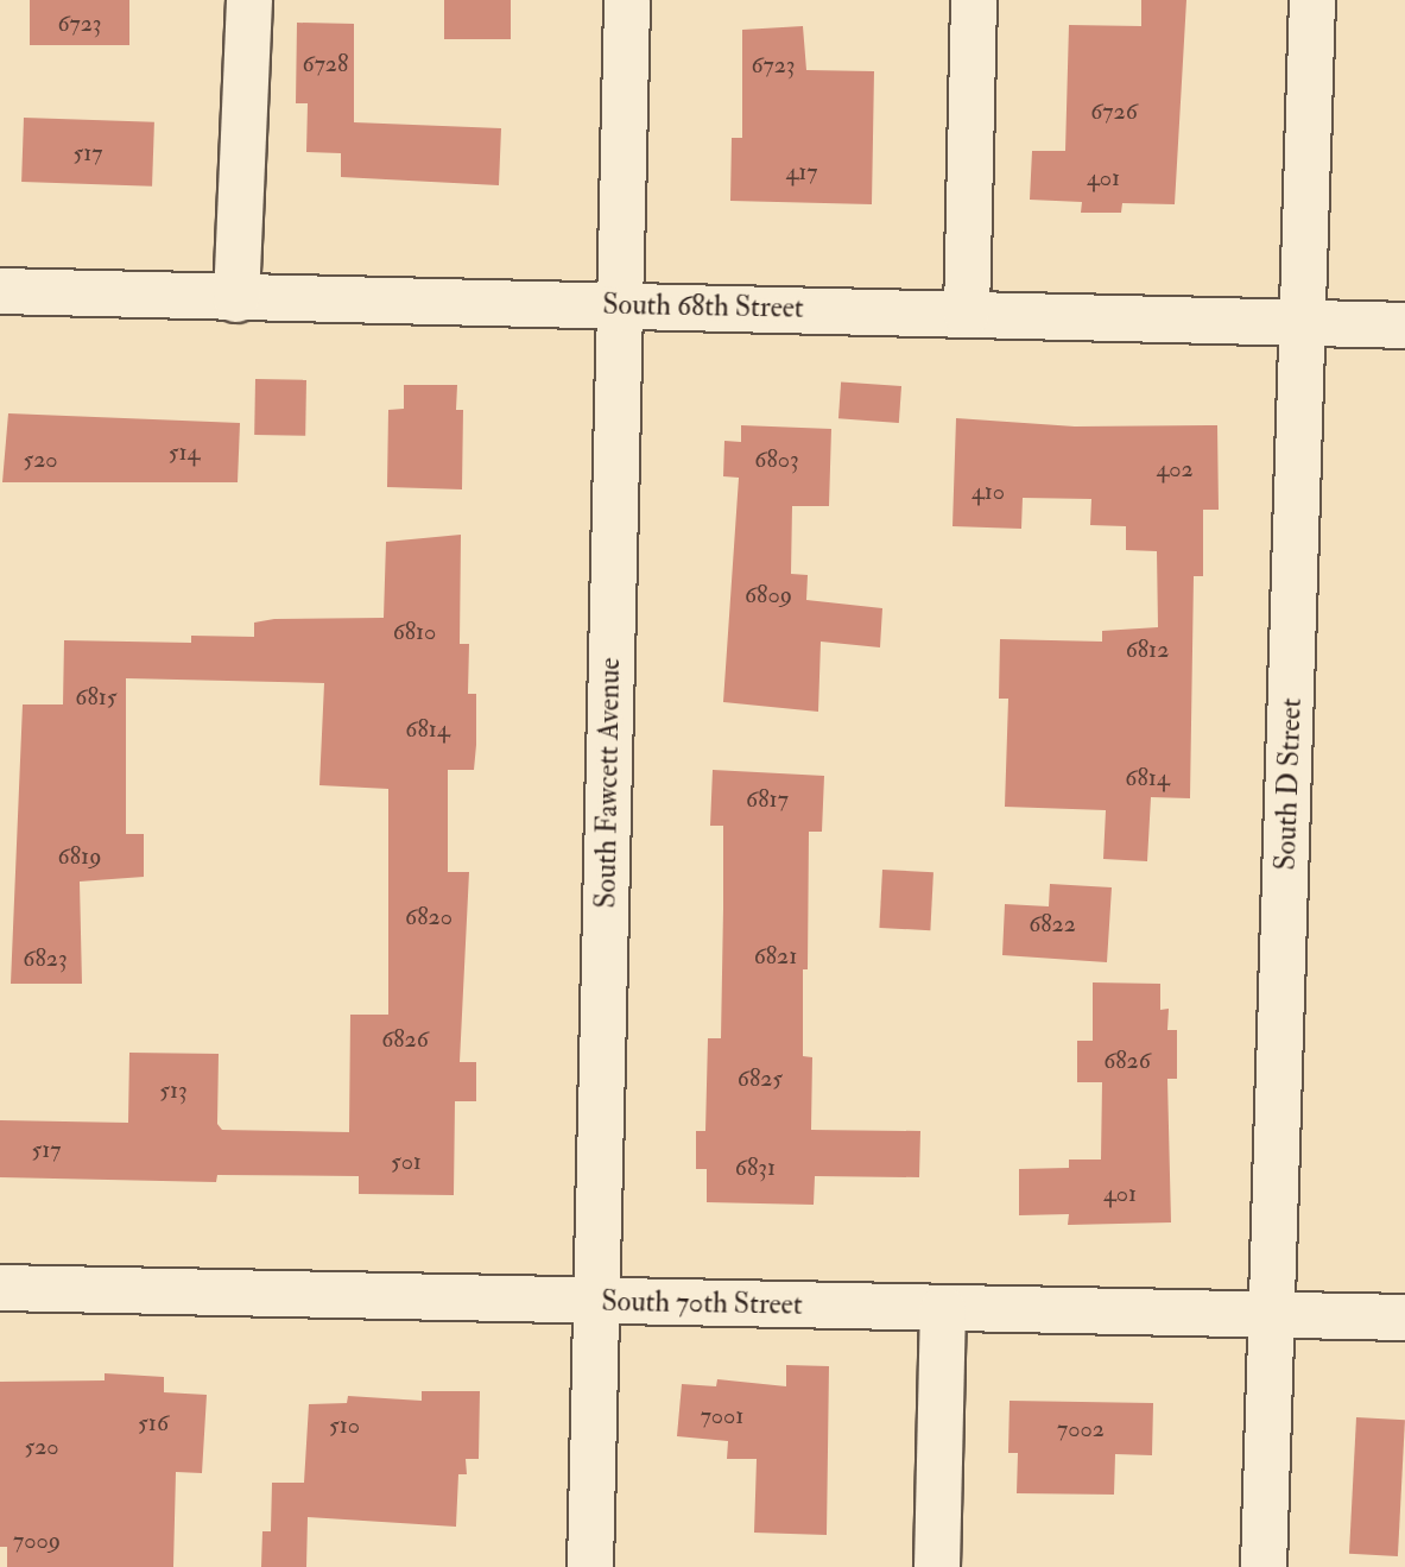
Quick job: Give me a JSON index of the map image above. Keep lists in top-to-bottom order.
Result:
{
  "streets": {
    "street": [
      "South 68th Street",
      "South Fawcett Avenue",
      "South D Street",
      "South 70th Street"
    ]
  },
  "crossings": [
    ["South 68th Street", "South Fawcett Avenue"],
    ["South 68th Street", "South D Street"],
    ["South Fawcett Avenue", "South 70th Street"],
    ["South D Street", "South 70th Street"]
  ],
  "house_numbers": [
    "6723",
    "6728",
    "6723",
    "6726",
    "517",
    "417",
    "401",
    "514",
    "520",
    "6803",
    "402",
    "410",
    "6809",
    "6810",
    "6812",
    "6815",
    "6814",
    "6814",
    "6817",
    "6819",
    "6820",
    "6822",
    "6821",
    "6823",
    "6826",
    "6826",
    "6825",
    "513",
    "517",
    "501",
    "6831",
    "401",
    "7001",
    "516",
    "510",
    "7002",
    "520",
    "7009"
  ]
}
